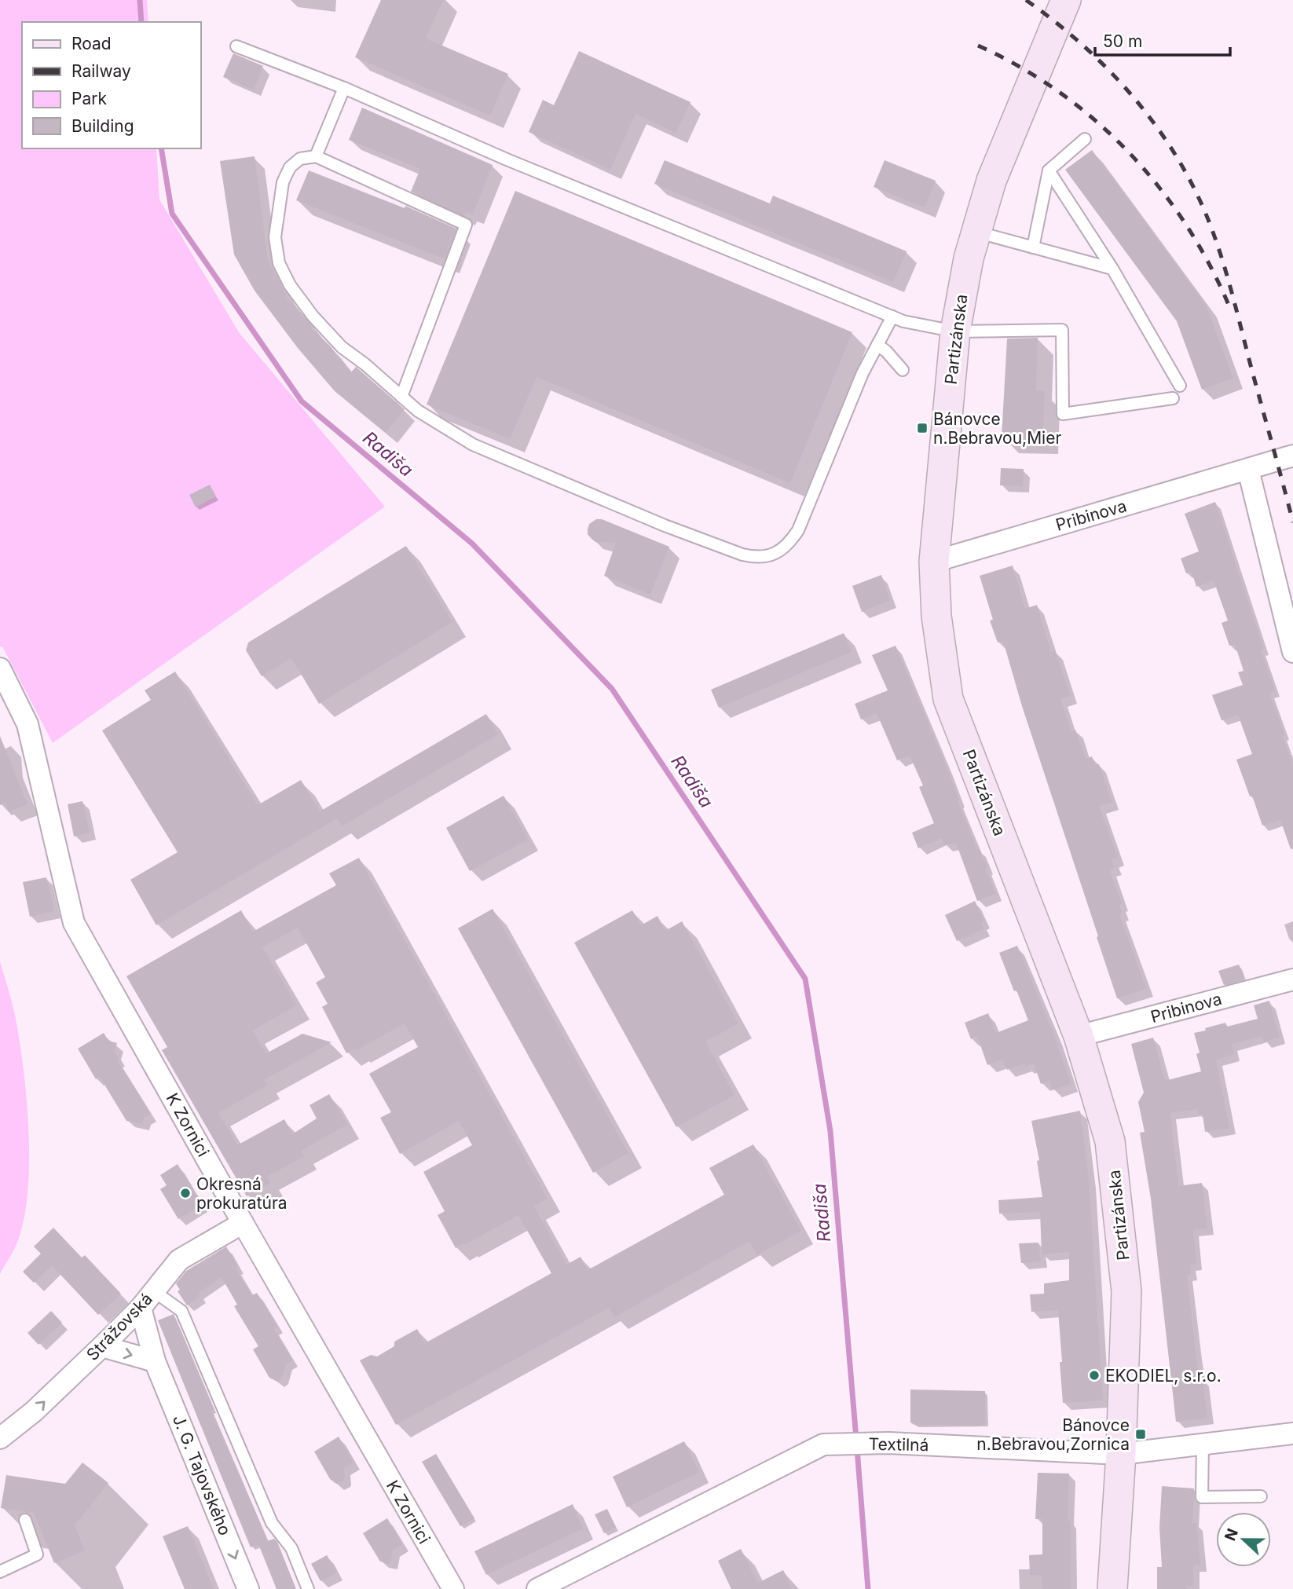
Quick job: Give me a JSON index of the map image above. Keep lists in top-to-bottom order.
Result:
{
  "streets": {
    "street": [
      "Partizánska",
      "Pribinova",
      "K Zornici",
      "Strážovská",
      "Textilná",
      "J. G. Tajovského"
    ]
  },
  "crossings": [
    ["Partizánska", "Pribinova"],
    ["Partizánska", "Textilná"],
    ["K Zornici", "Strážovská"],
    ["Strážovská", "J. G. Tajovského"]
  ],
  "one_way": ["Strážovská", "J. G. Tajovského"],
  "water": ["Radiša"],
  "places": {
    "transit": ["Bánovce n.Bebravou,Mier", "Bánovce n.Bebravou,Zornica"],
    "other": ["Okresná prokuratúra", "EKODIEL, s.r.o."]
  },
  "legend": [
    "Road",
    "Railway",
    "Park",
    "Building"
  ],
  "scale_bar": "50 m",
  "north": "left"
}
